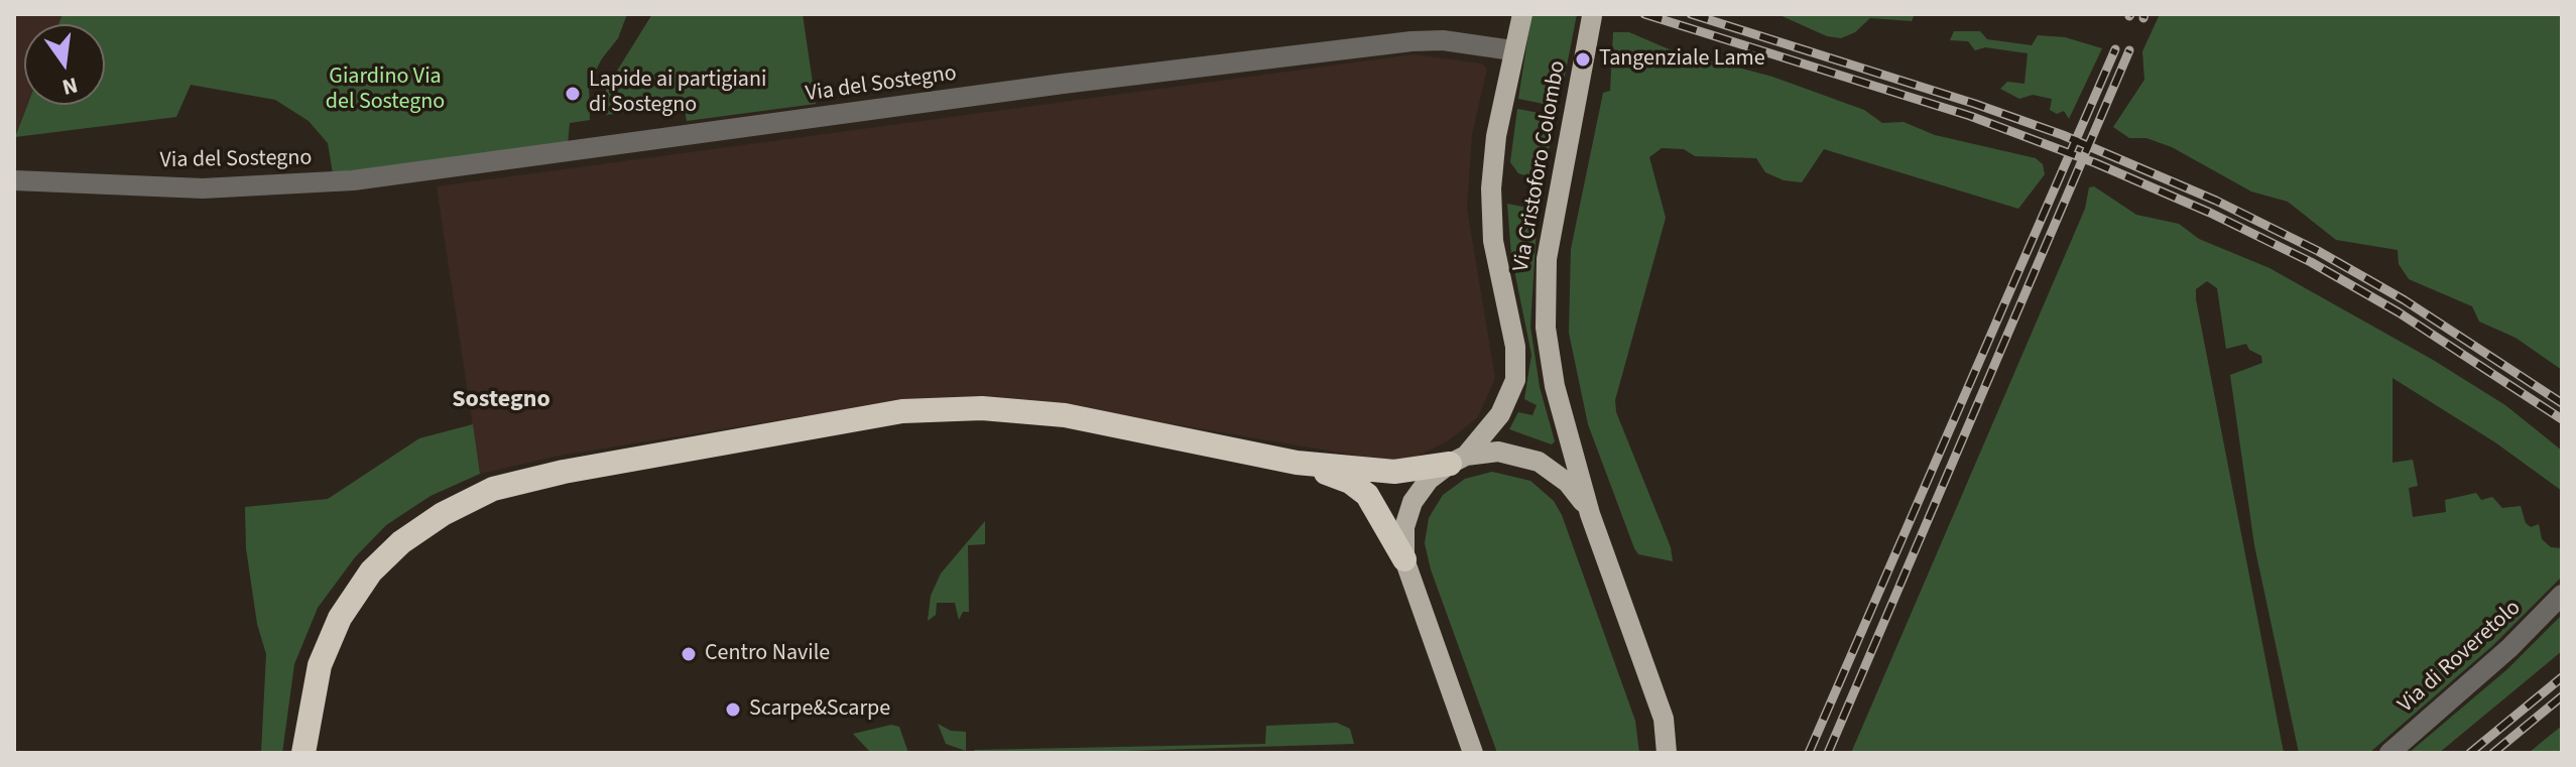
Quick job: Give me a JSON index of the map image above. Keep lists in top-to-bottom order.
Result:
{
  "streets": {
    "main road": ["Via Cristoforo Colombo"],
    "street": ["Via del Sostegno", "Via di Roveretolo"]
  },
  "crossings": [
    ["Via del Sostegno", "Via Cristoforo Colombo"]
  ],
  "districts": ["Sostegno"],
  "parks": ["Giardino Via del Sostegno"],
  "places": [
    "Tangenziale Lame",
    "Lapide ai partigiani di Sostegno",
    "Centro Navile",
    "Scarpe&Scarpe"
  ],
  "north": "bottom"
}
